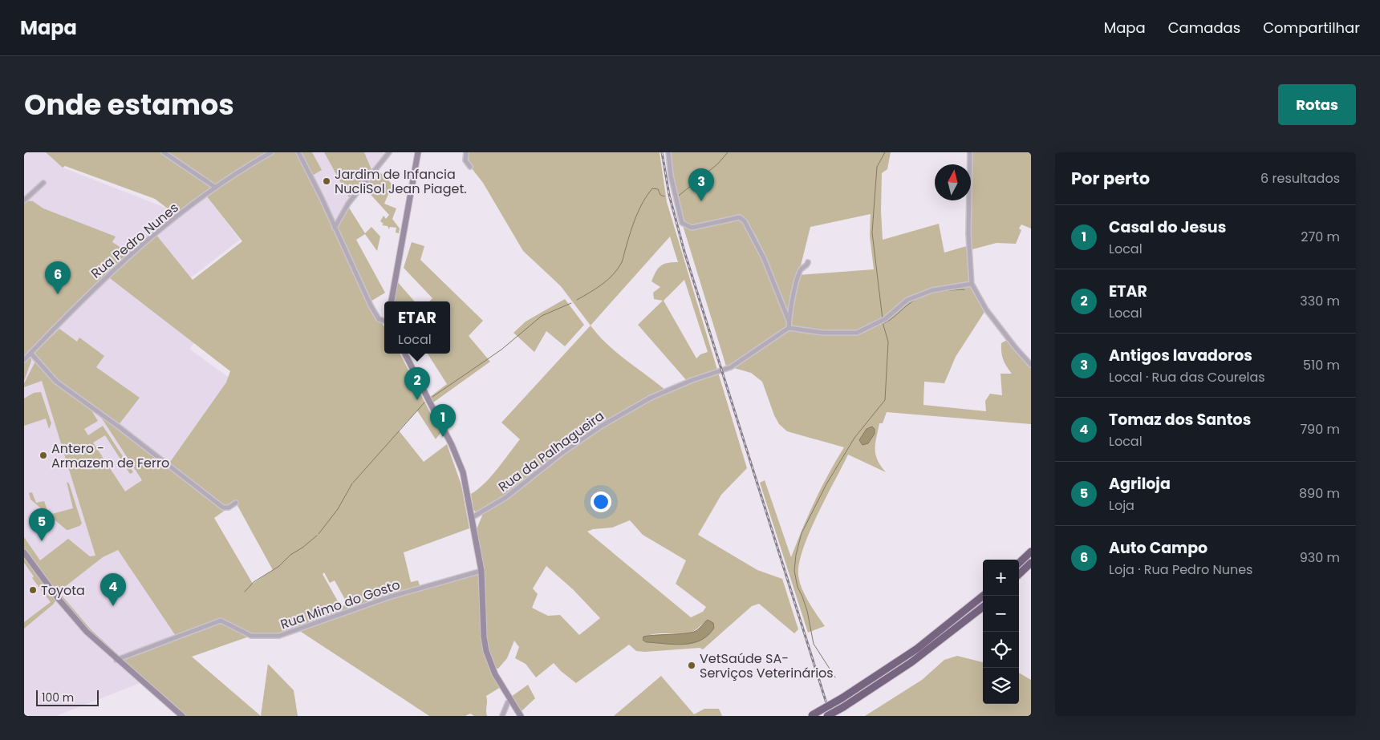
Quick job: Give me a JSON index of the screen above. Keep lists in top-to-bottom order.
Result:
{
  "streets": {
    "street": ["Rua Pedro Nunes", "Rua da Palhagueira", "Rua Mimo do Gosto"]
  },
  "places": [
    "Jardim de Infancia NucliSol Jean Piaget.",
    "Antero - Armazem de Ferro",
    "Toyota",
    "VetSaúde SA- Serviços Veterinários"
  ],
  "scale_bar": "100 m",
  "north": "top",
  "page": {
    "header": "Mapa",
    "nav": ["Mapa", "Camadas", "Compartilhar"],
    "title": "Onde estamos",
    "buttons": "Rotas",
    "heading": ["Por perto", "6 resultados"],
    "pins": [
      "3",
      "6",
      "2",
      "1",
      "5",
      "4"
    ],
    "list": [
      {
        "mark": "1",
        "name": "Casal do Jesus",
        "note": "Local",
        "value": "270 m"
      },
      {
        "mark": "2",
        "name": "ETAR",
        "note": "Local",
        "value": "330 m"
      },
      {
        "mark": "3",
        "name": "Antigos lavadoros",
        "note": "Local · Rua das Courelas",
        "value": "510 m"
      },
      {
        "mark": "4",
        "name": "Tomaz dos Santos",
        "note": "Local",
        "value": "790 m"
      },
      {
        "mark": "5",
        "name": "Agriloja",
        "note": "Loja",
        "value": "890 m"
      },
      {
        "mark": "6",
        "name": "Auto Campo",
        "note": "Loja · Rua Pedro Nunes",
        "value": "930 m"
      }
    ],
    "popup": ["ETAR", "Local"],
    "map_buttons": ["+", "−"],
    "scale": "100 m"
  }
}
